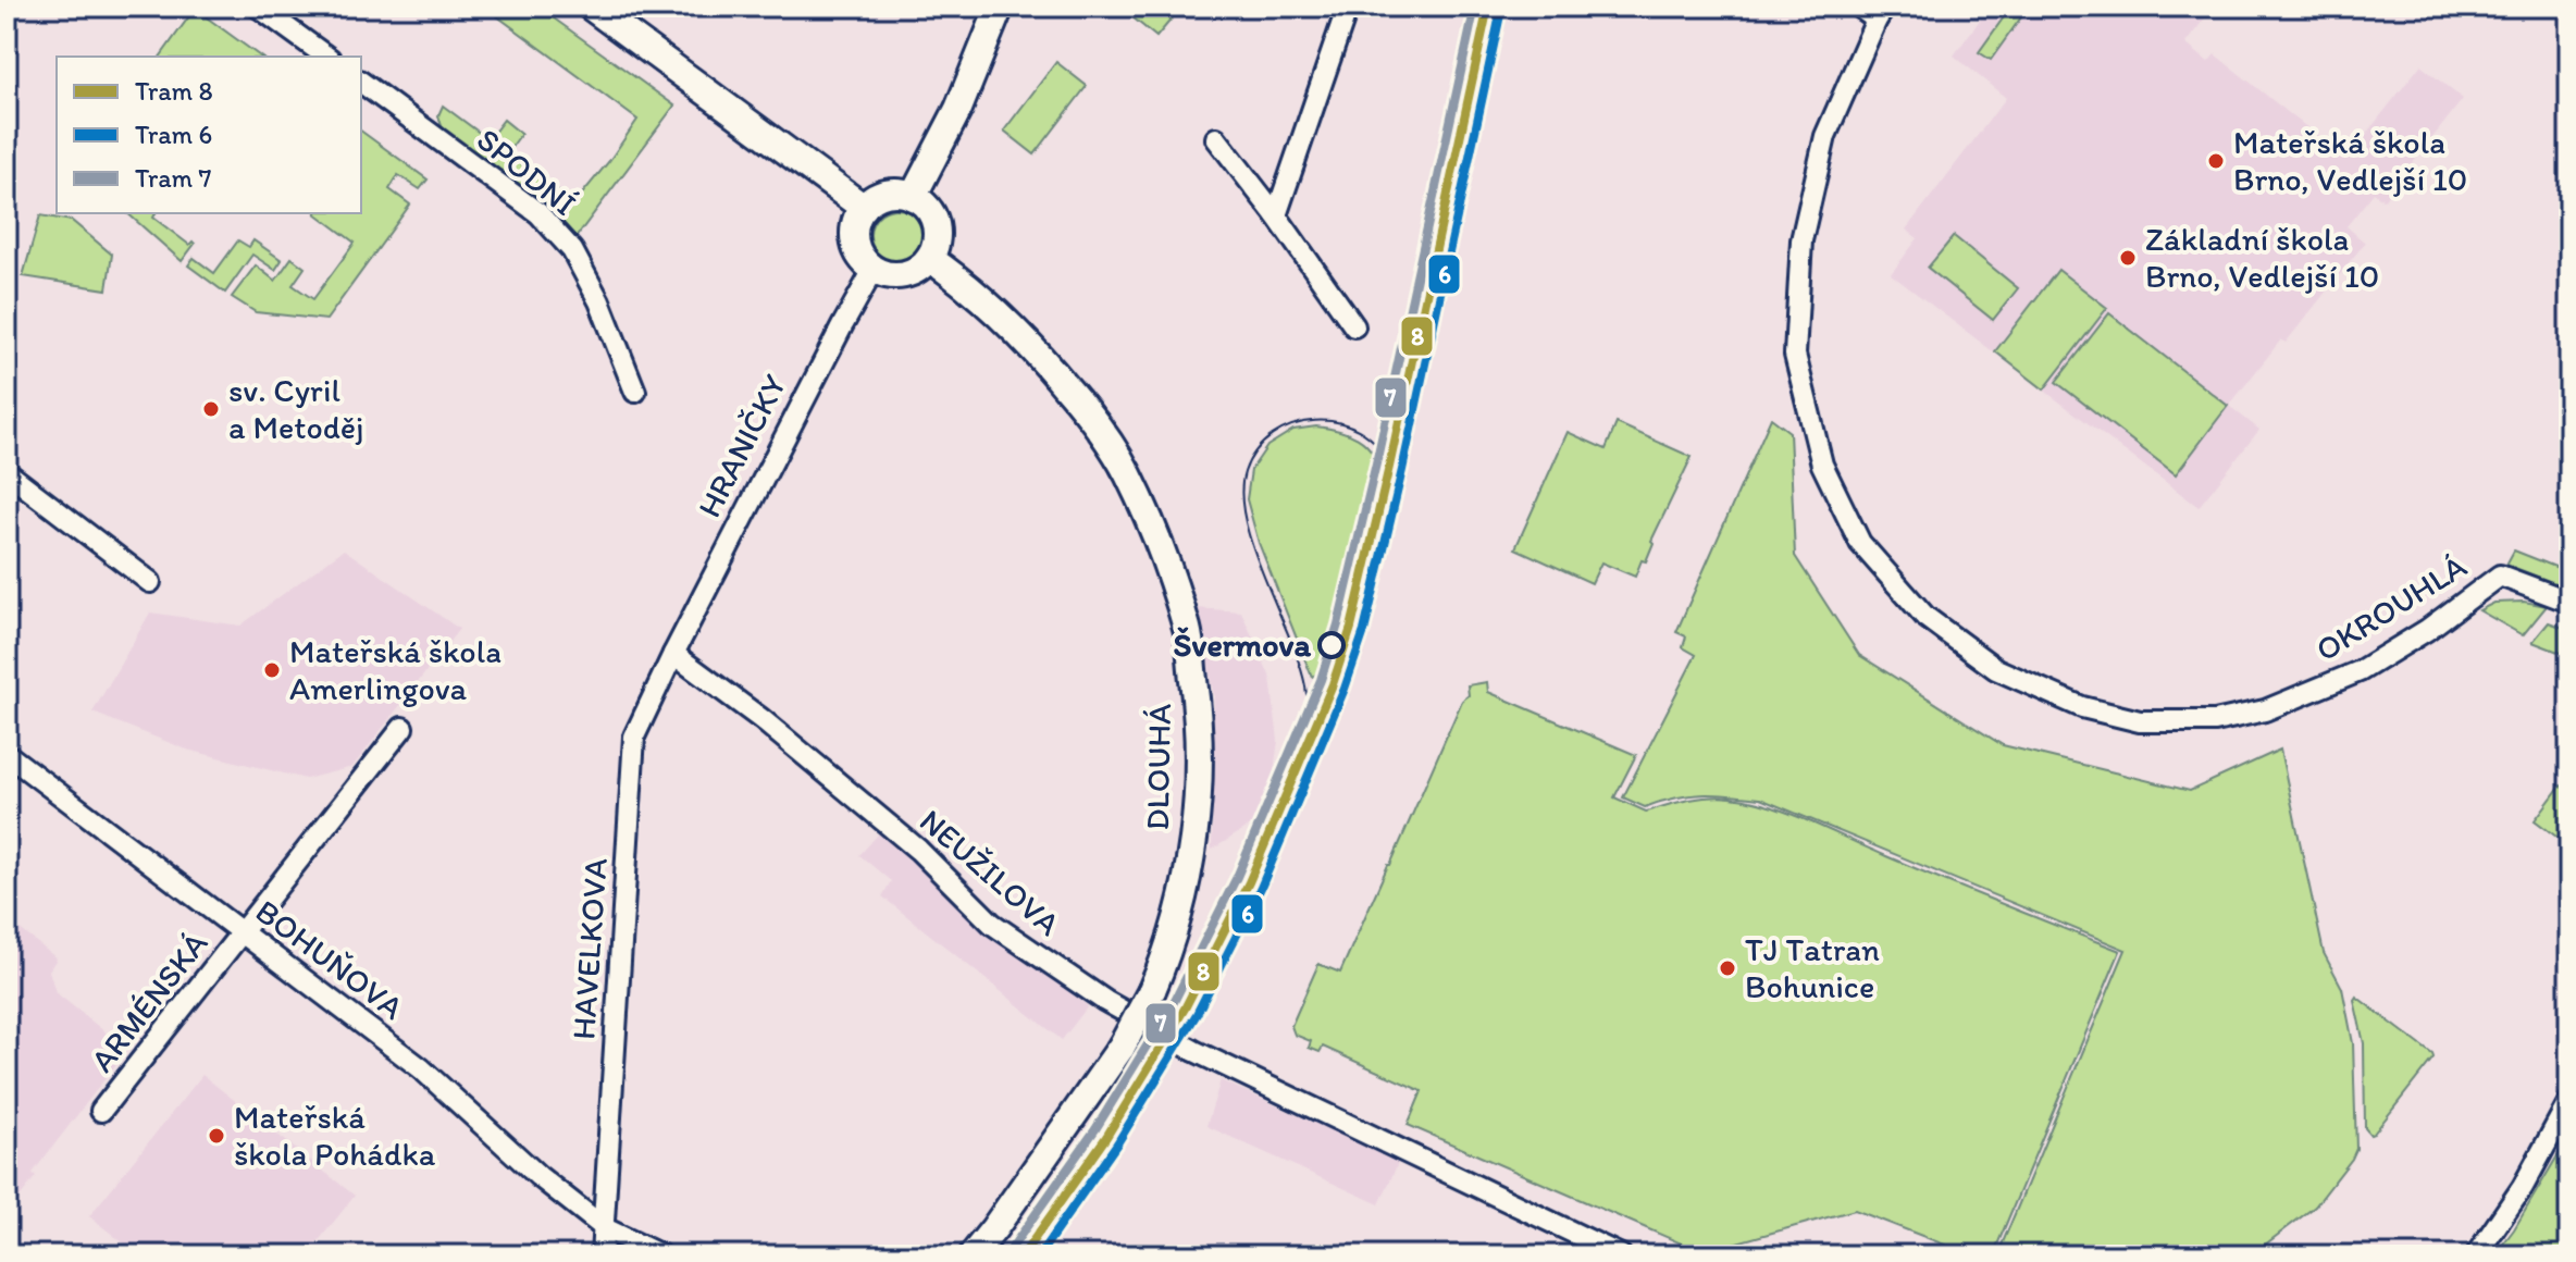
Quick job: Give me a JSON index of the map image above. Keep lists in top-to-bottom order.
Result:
{
  "streets": {
    "street": [
      "SPODNÍ",
      "HRANIČKY",
      "OKROUHLÁ",
      "DLOUHÁ",
      "NEUŽILOVA",
      "HAVELKOVA",
      "BOHUŇOVA",
      "ARMÉNSKÁ"
    ]
  },
  "crossings": [
    ["HRANIČKY", "DLOUHÁ"],
    ["HRANIČKY", "NEUŽILOVA"],
    ["HRANIČKY", "HAVELKOVA"],
    ["NEUŽILOVA", "HAVELKOVA"],
    ["HAVELKOVA", "BOHUŇOVA"],
    ["BOHUŇOVA", "ARMÉNSKÁ"]
  ],
  "places": [
    "Mateřská škola Brno, Vedlejší 10",
    "Základní škola Brno, Vedlejší 10",
    "sv. Cyril a Metoděj",
    "Švermova",
    "Mateřská škola Amerlingova",
    "TJ Tatran Bohunice",
    "Mateřská škola Pohádka"
  ],
  "lines": ["tram line 8", "tram line 7", "tram line 6"],
  "legend": ["Tram 8", "Tram 6", "Tram 7"]
}
